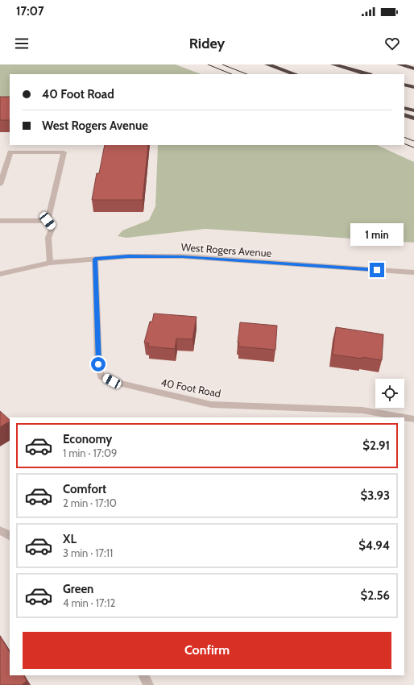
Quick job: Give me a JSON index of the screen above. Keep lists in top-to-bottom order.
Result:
{
  "streets": {
    "street": ["West Rogers Avenue", "40 Foot Road"]
  },
  "crossings": [
    ["West Rogers Avenue", "40 Foot Road"]
  ],
  "page": {
    "status": "17:07",
    "header": "Ridey",
    "banner": ["40 Foot Road", "West Rogers Avenue"],
    "bubble": "1 min",
    "list": [
      {
        "name": "Economy",
        "note": "1 min · 17:09",
        "value": "$2.91"
      },
      {
        "name": "Comfort",
        "note": "2 min · 17:10",
        "value": "$3.93"
      },
      {
        "name": "XL",
        "note": "3 min · 17:11",
        "value": "$4.94"
      },
      {
        "name": "Green",
        "note": "4 min · 17:12",
        "value": "$2.56"
      }
    ],
    "buttons": "Confirm"
  }
}
